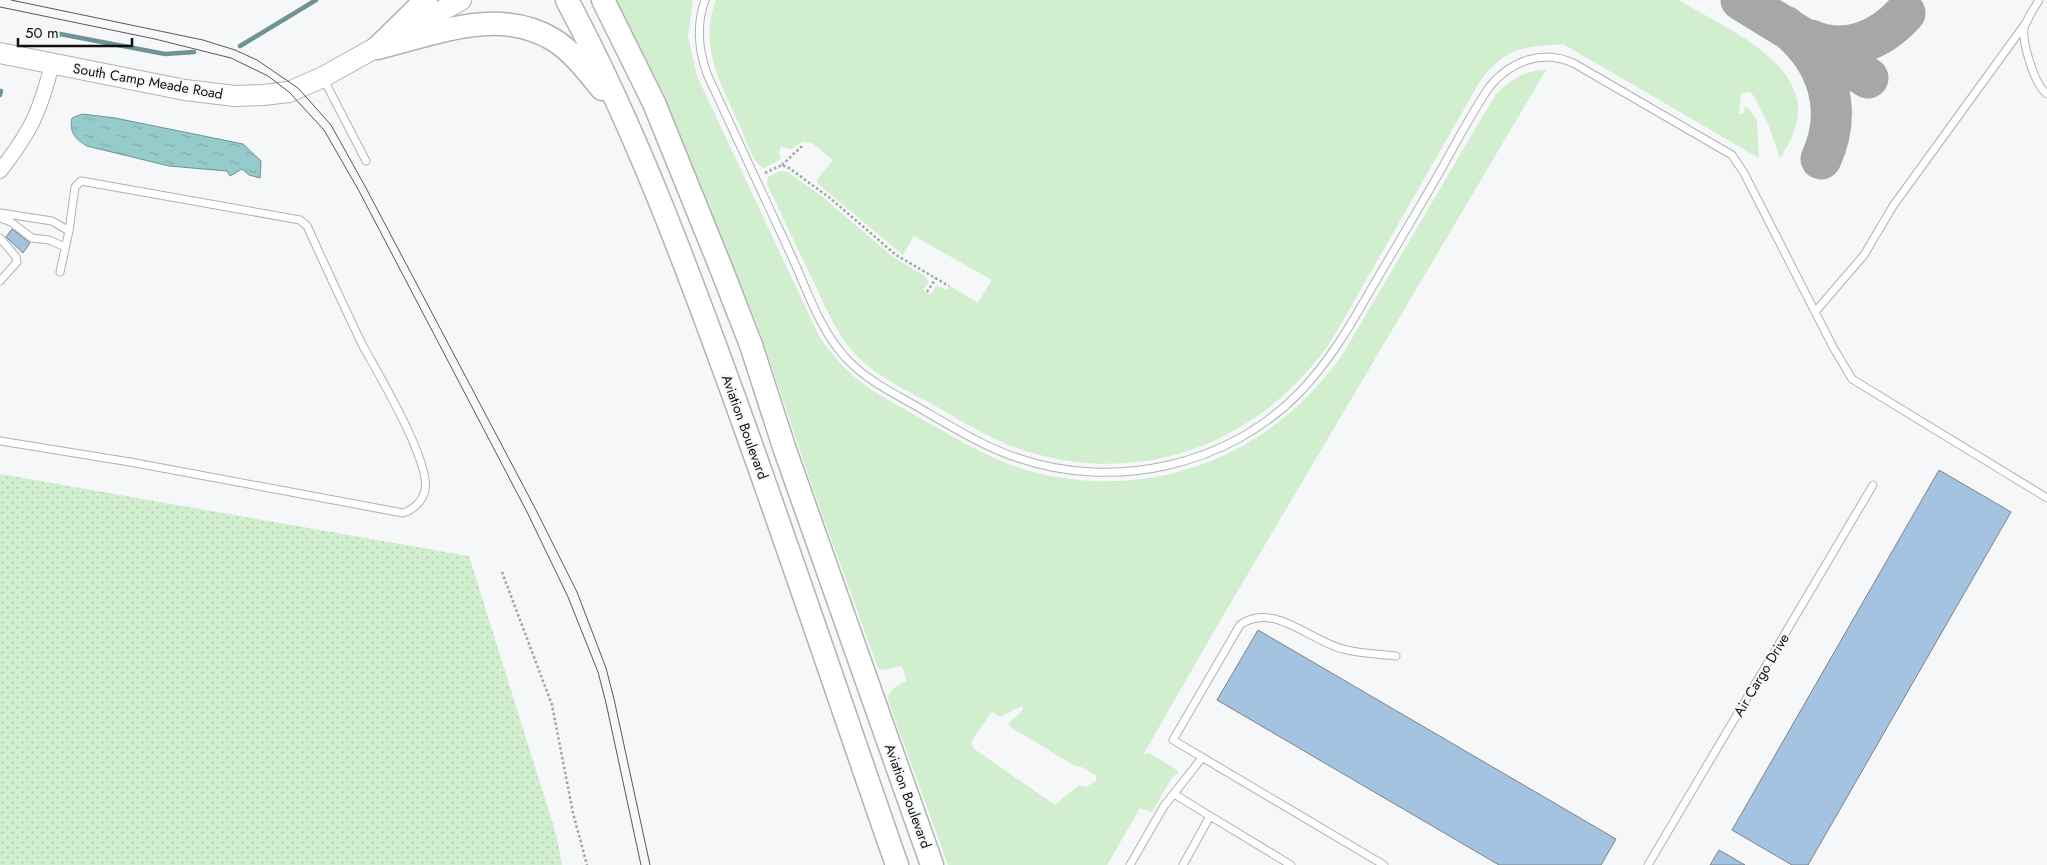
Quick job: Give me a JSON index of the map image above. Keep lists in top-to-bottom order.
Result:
{
  "streets": {
    "main road": ["South Camp Meade Road", "Aviation Boulevard"],
    "lane": ["Air Cargo Drive"]
  },
  "scale_bar": "50 m"
}
